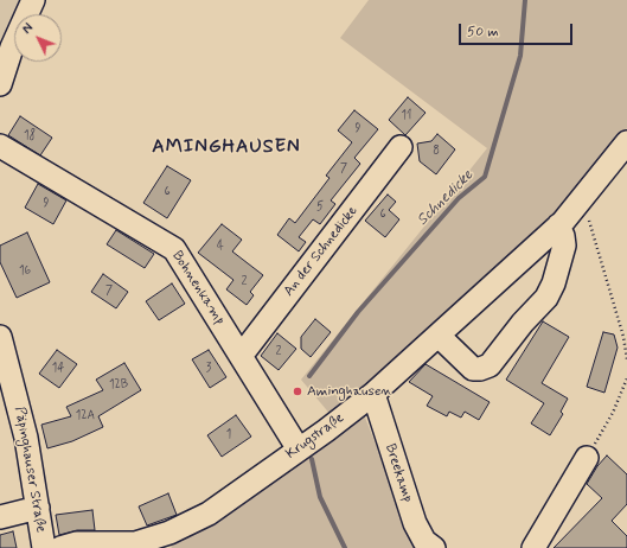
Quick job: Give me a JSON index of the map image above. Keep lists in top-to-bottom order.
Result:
{
  "streets": {
    "street": [
      "An der Schnedicke",
      "Bohnenkamp",
      "Krugstraße",
      "Päpinghauser Straße",
      "Breekamp"
    ]
  },
  "crossings": [
    ["An der Schnedicke", "Bohnenkamp"],
    ["Bohnenkamp", "Krugstraße"],
    ["Krugstraße", "Breekamp"]
  ],
  "districts": ["AMINGHAUSEN"],
  "water": ["Schnedicke"],
  "places": ["Aminghausen"],
  "house_numbers": [
    "11",
    "9",
    "18",
    "8",
    "7",
    "6",
    "9",
    "5",
    "6",
    "4",
    "16",
    "2",
    "7",
    "2",
    "14",
    "3",
    "12B",
    "12A",
    "1"
  ],
  "scale_bar": "50 m",
  "north": "top left"
}
